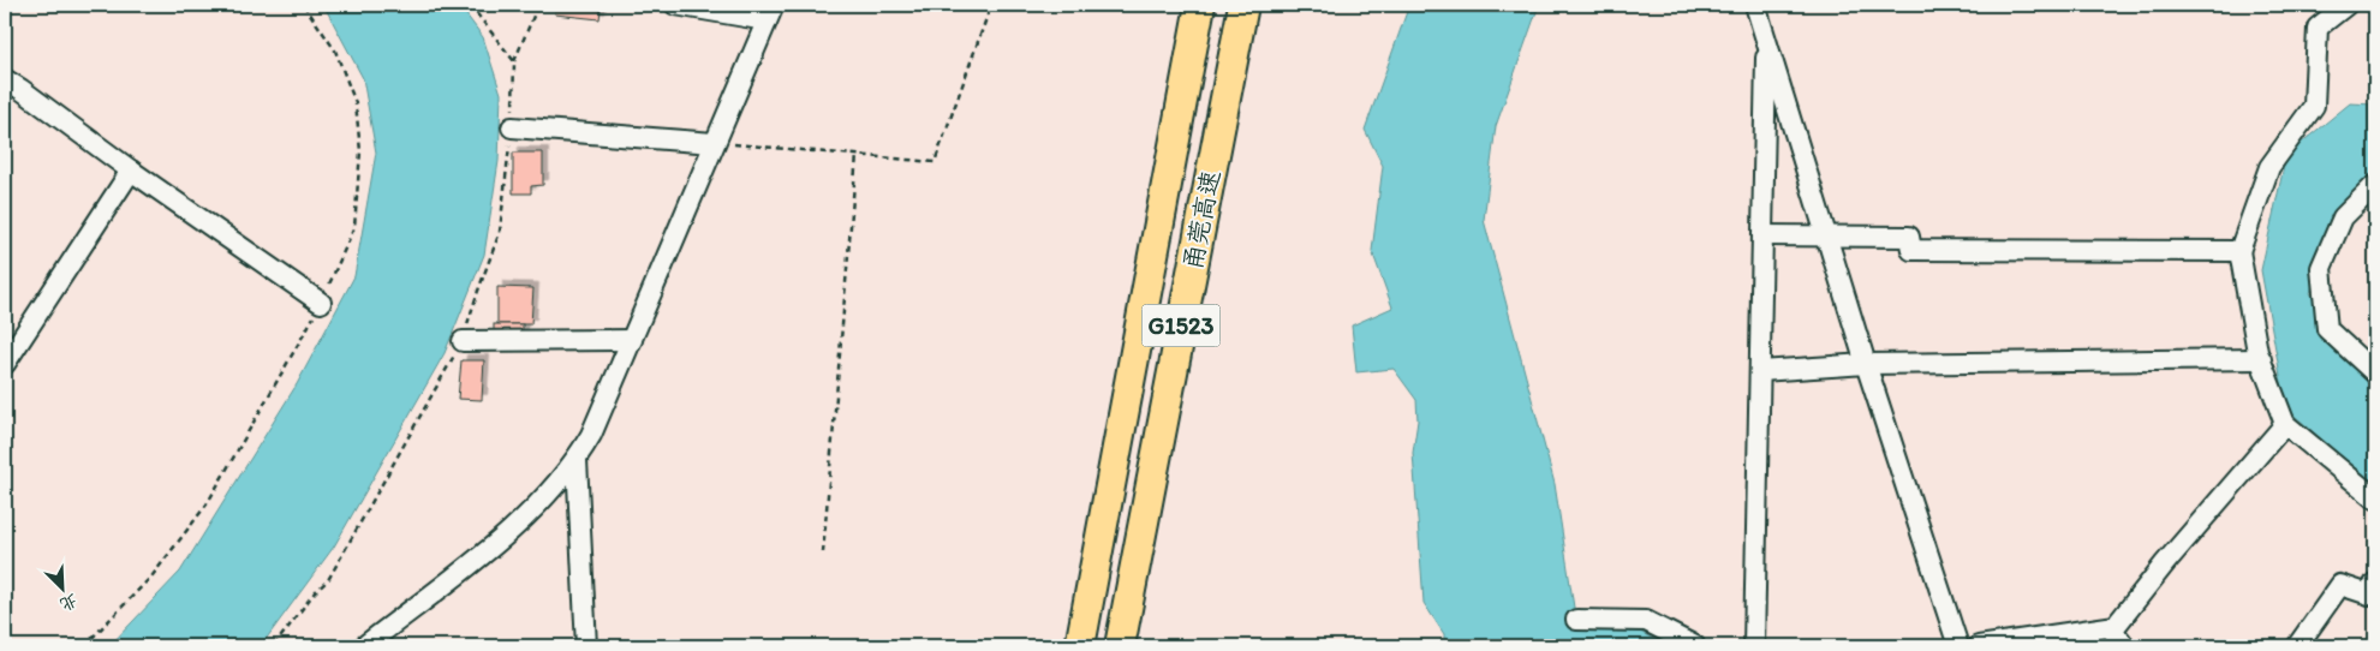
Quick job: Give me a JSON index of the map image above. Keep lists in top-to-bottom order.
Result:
{
  "streets": {
    "highway": ["甬莞高速", "G1523"]
  },
  "north": "bottom right"
}
